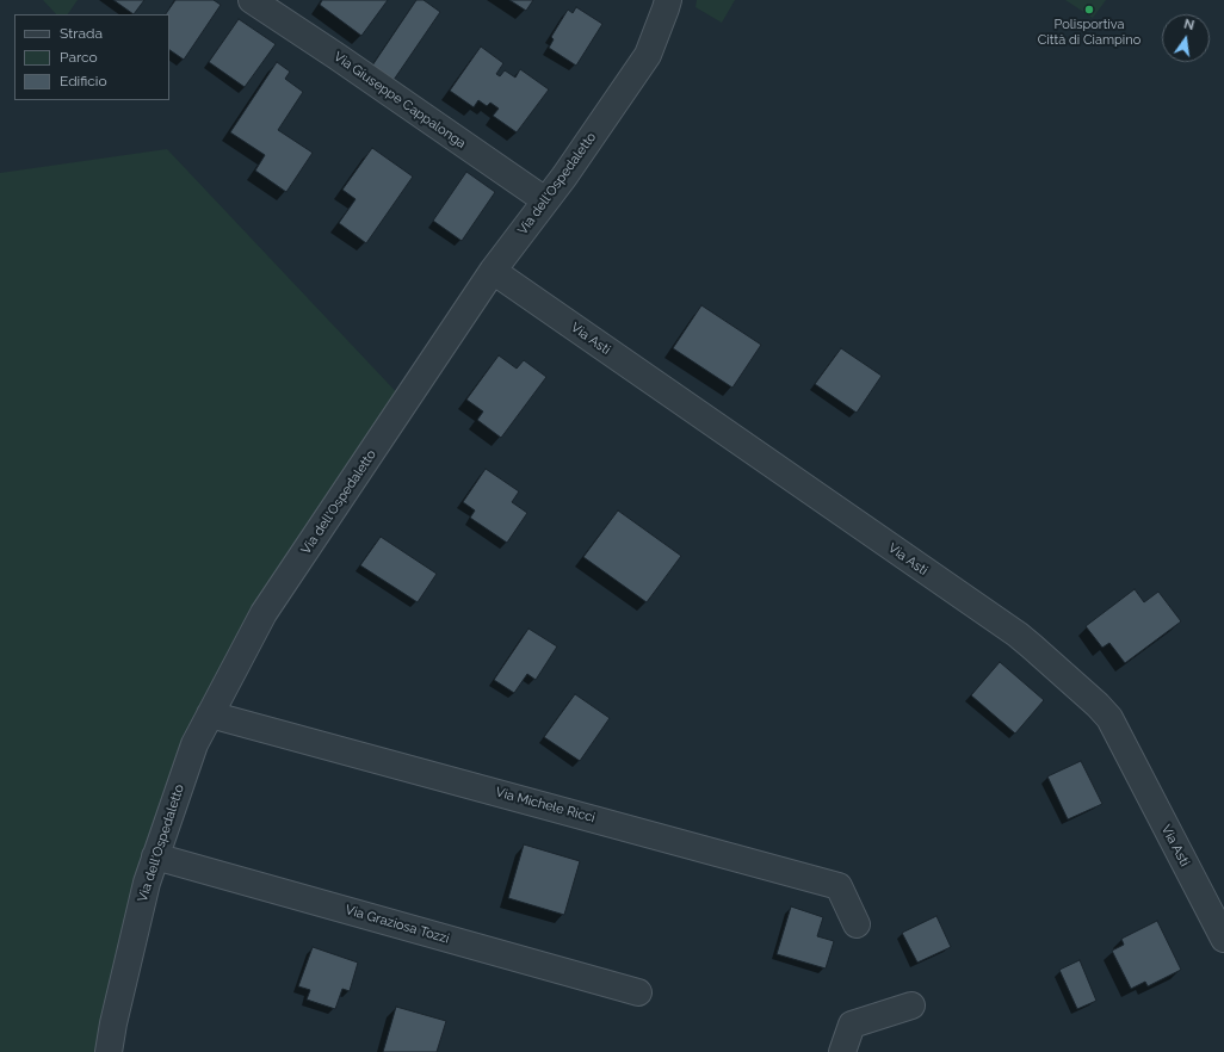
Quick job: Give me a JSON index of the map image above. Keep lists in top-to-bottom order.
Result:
{
  "streets": {
    "street": [
      "Via Giuseppe Cappalonga",
      "Via dell'Ospedaletto",
      "Via Asti",
      "Via Michele Ricci",
      "Via Graziosa Tozzi"
    ]
  },
  "crossings": [
    ["Via Giuseppe Cappalonga", "Via dell'Ospedaletto"],
    ["Via dell'Ospedaletto", "Via Asti"],
    ["Via dell'Ospedaletto", "Via Michele Ricci"],
    ["Via dell'Ospedaletto", "Via Graziosa Tozzi"]
  ],
  "places": ["Polisportiva Città di Ciampino"],
  "legend": ["Strada", "Parco", "Edificio"],
  "north": "top"
}
